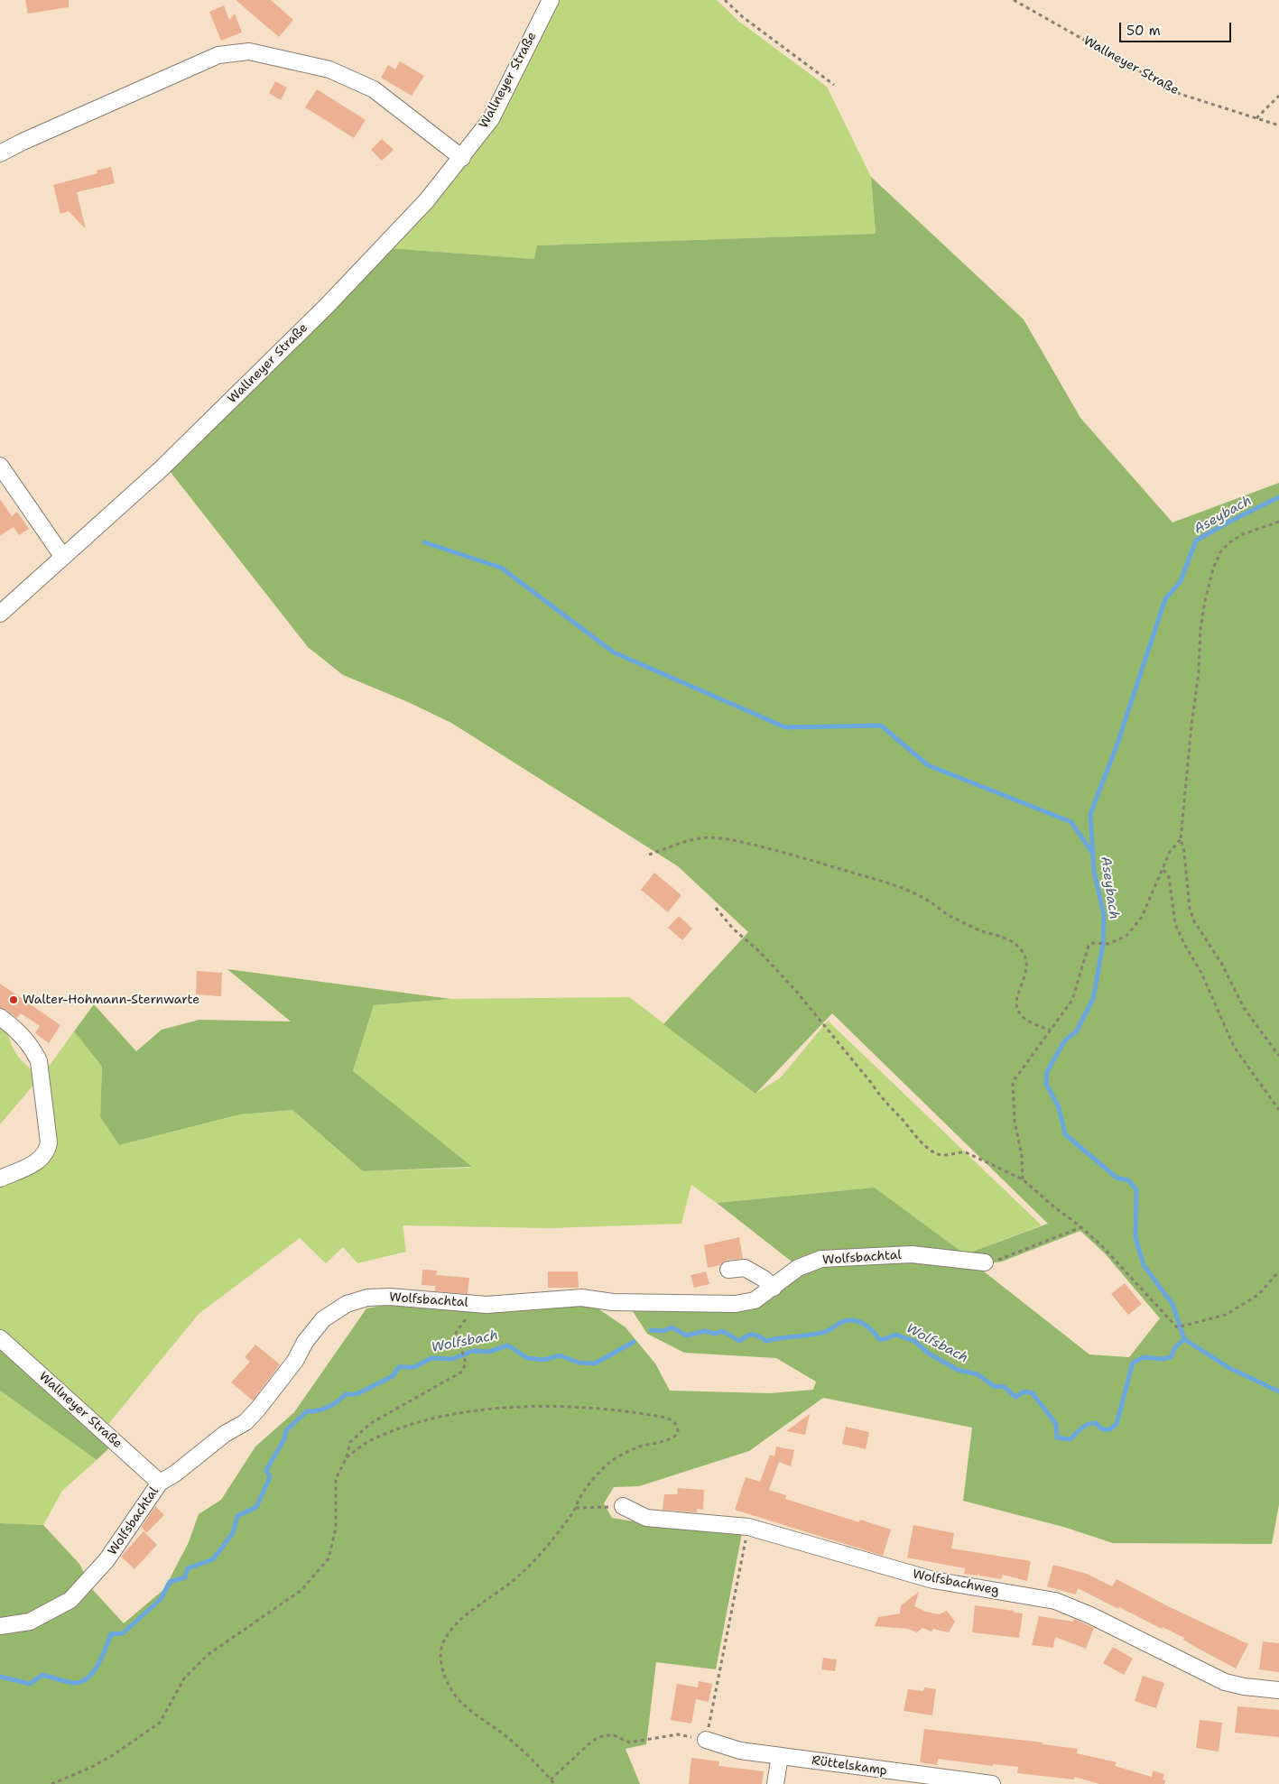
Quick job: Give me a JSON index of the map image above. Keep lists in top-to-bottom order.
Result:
{
  "streets": {
    "street": [
      "Wallneyer Straße",
      "Wolfsbachtal",
      "Wolfsbachweg",
      "Rüttelskamp"
    ]
  },
  "crossings": [
    ["Wallneyer Straße", "Wolfsbachtal"]
  ],
  "water": ["Aseybach", "Wolfsbach"],
  "places": ["Walter-Hohmann-Sternwarte"],
  "scale_bar": "50 m"
}
